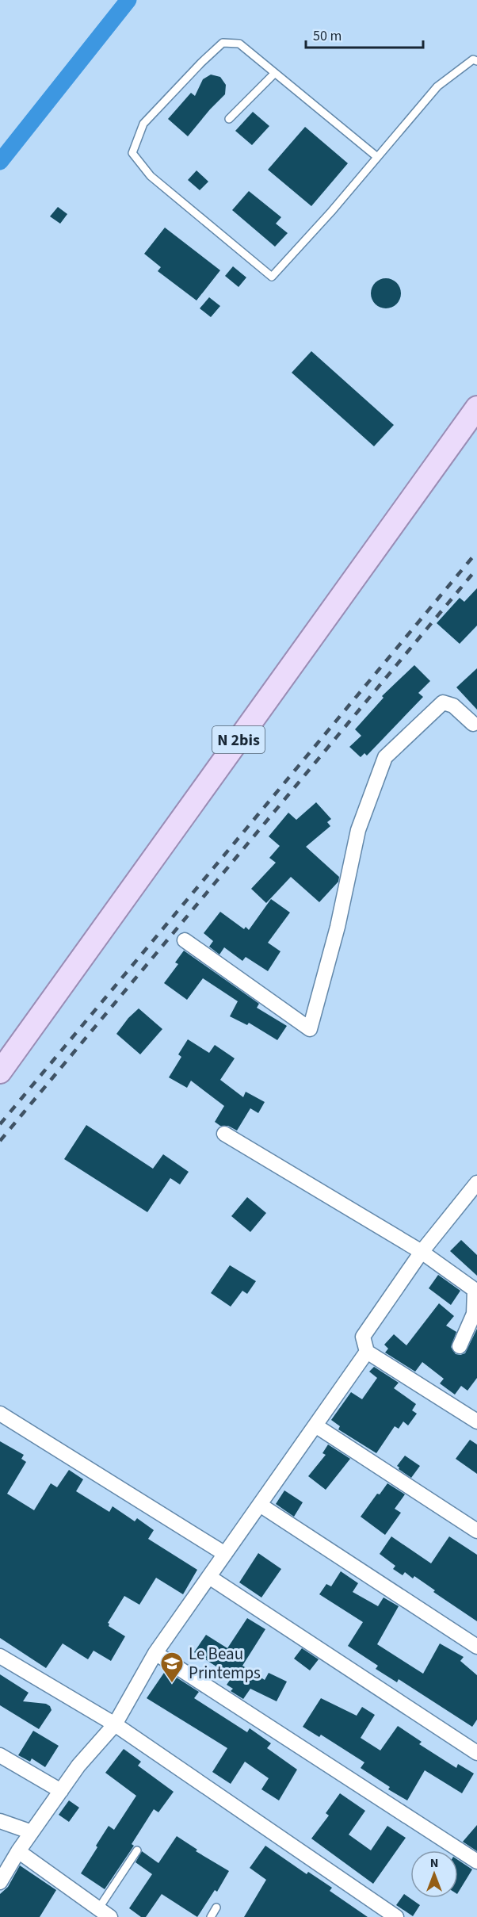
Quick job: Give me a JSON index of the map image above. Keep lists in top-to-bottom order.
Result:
{
  "streets": {
    "main road": ["N 2bis"]
  },
  "places": {
    "school or university": ["Le Beau Printemps"]
  },
  "scale_bar": "50 m",
  "north": "top"
}
